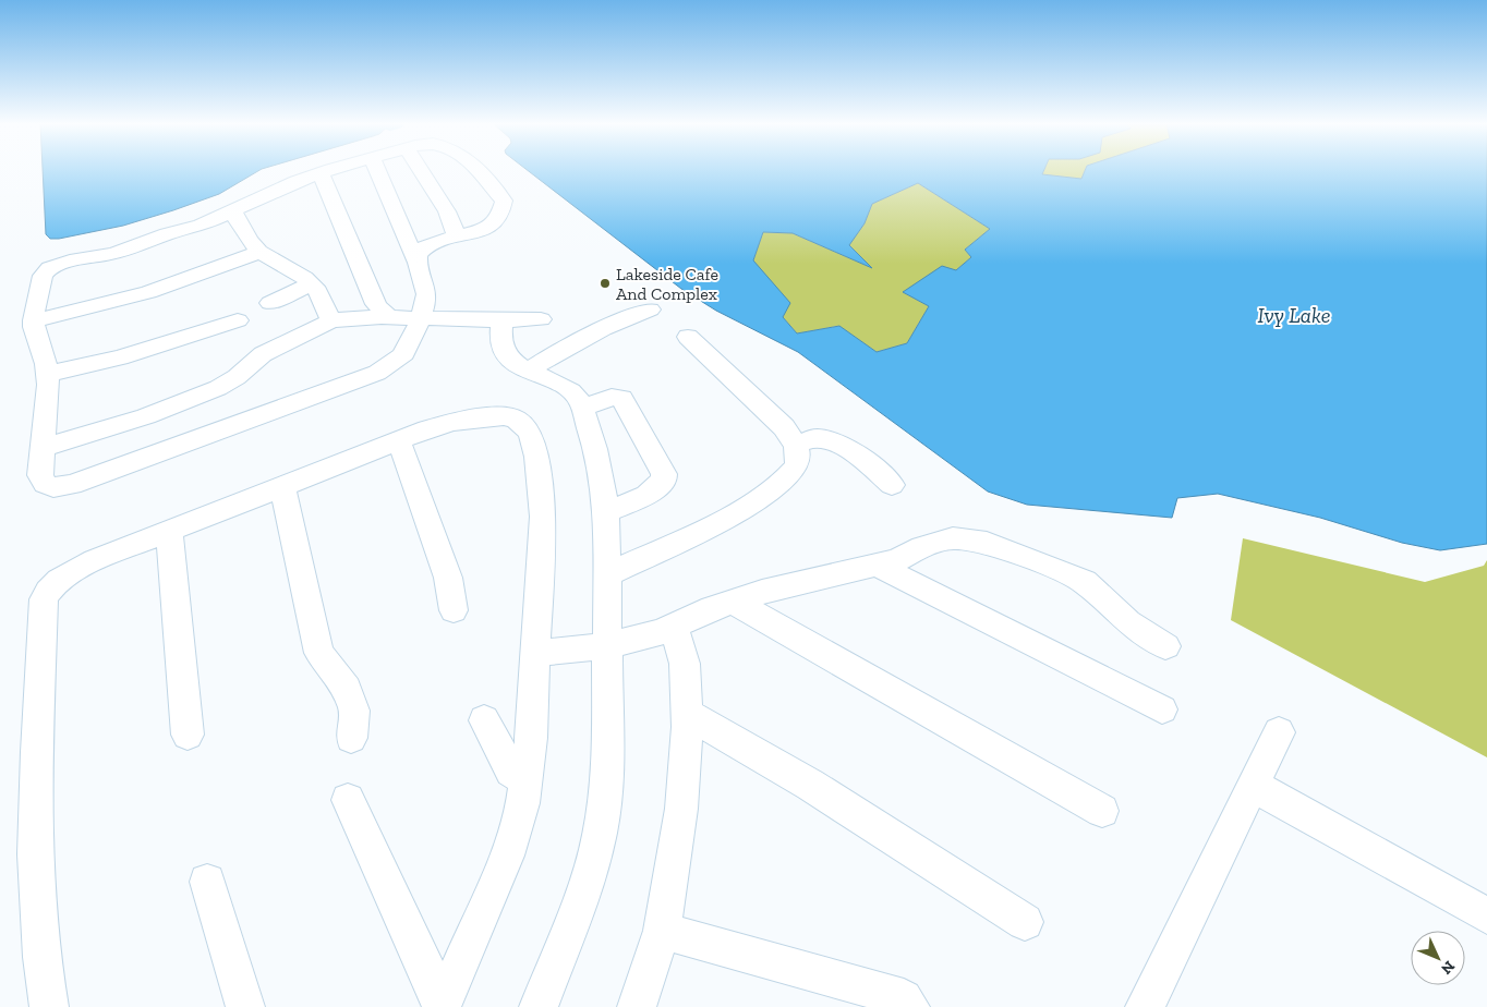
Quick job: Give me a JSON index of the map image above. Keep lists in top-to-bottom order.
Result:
{
  "water": ["Ivy Lake"],
  "places": ["Lakeside Cafe And Complex"],
  "north": "bottom right"
}
